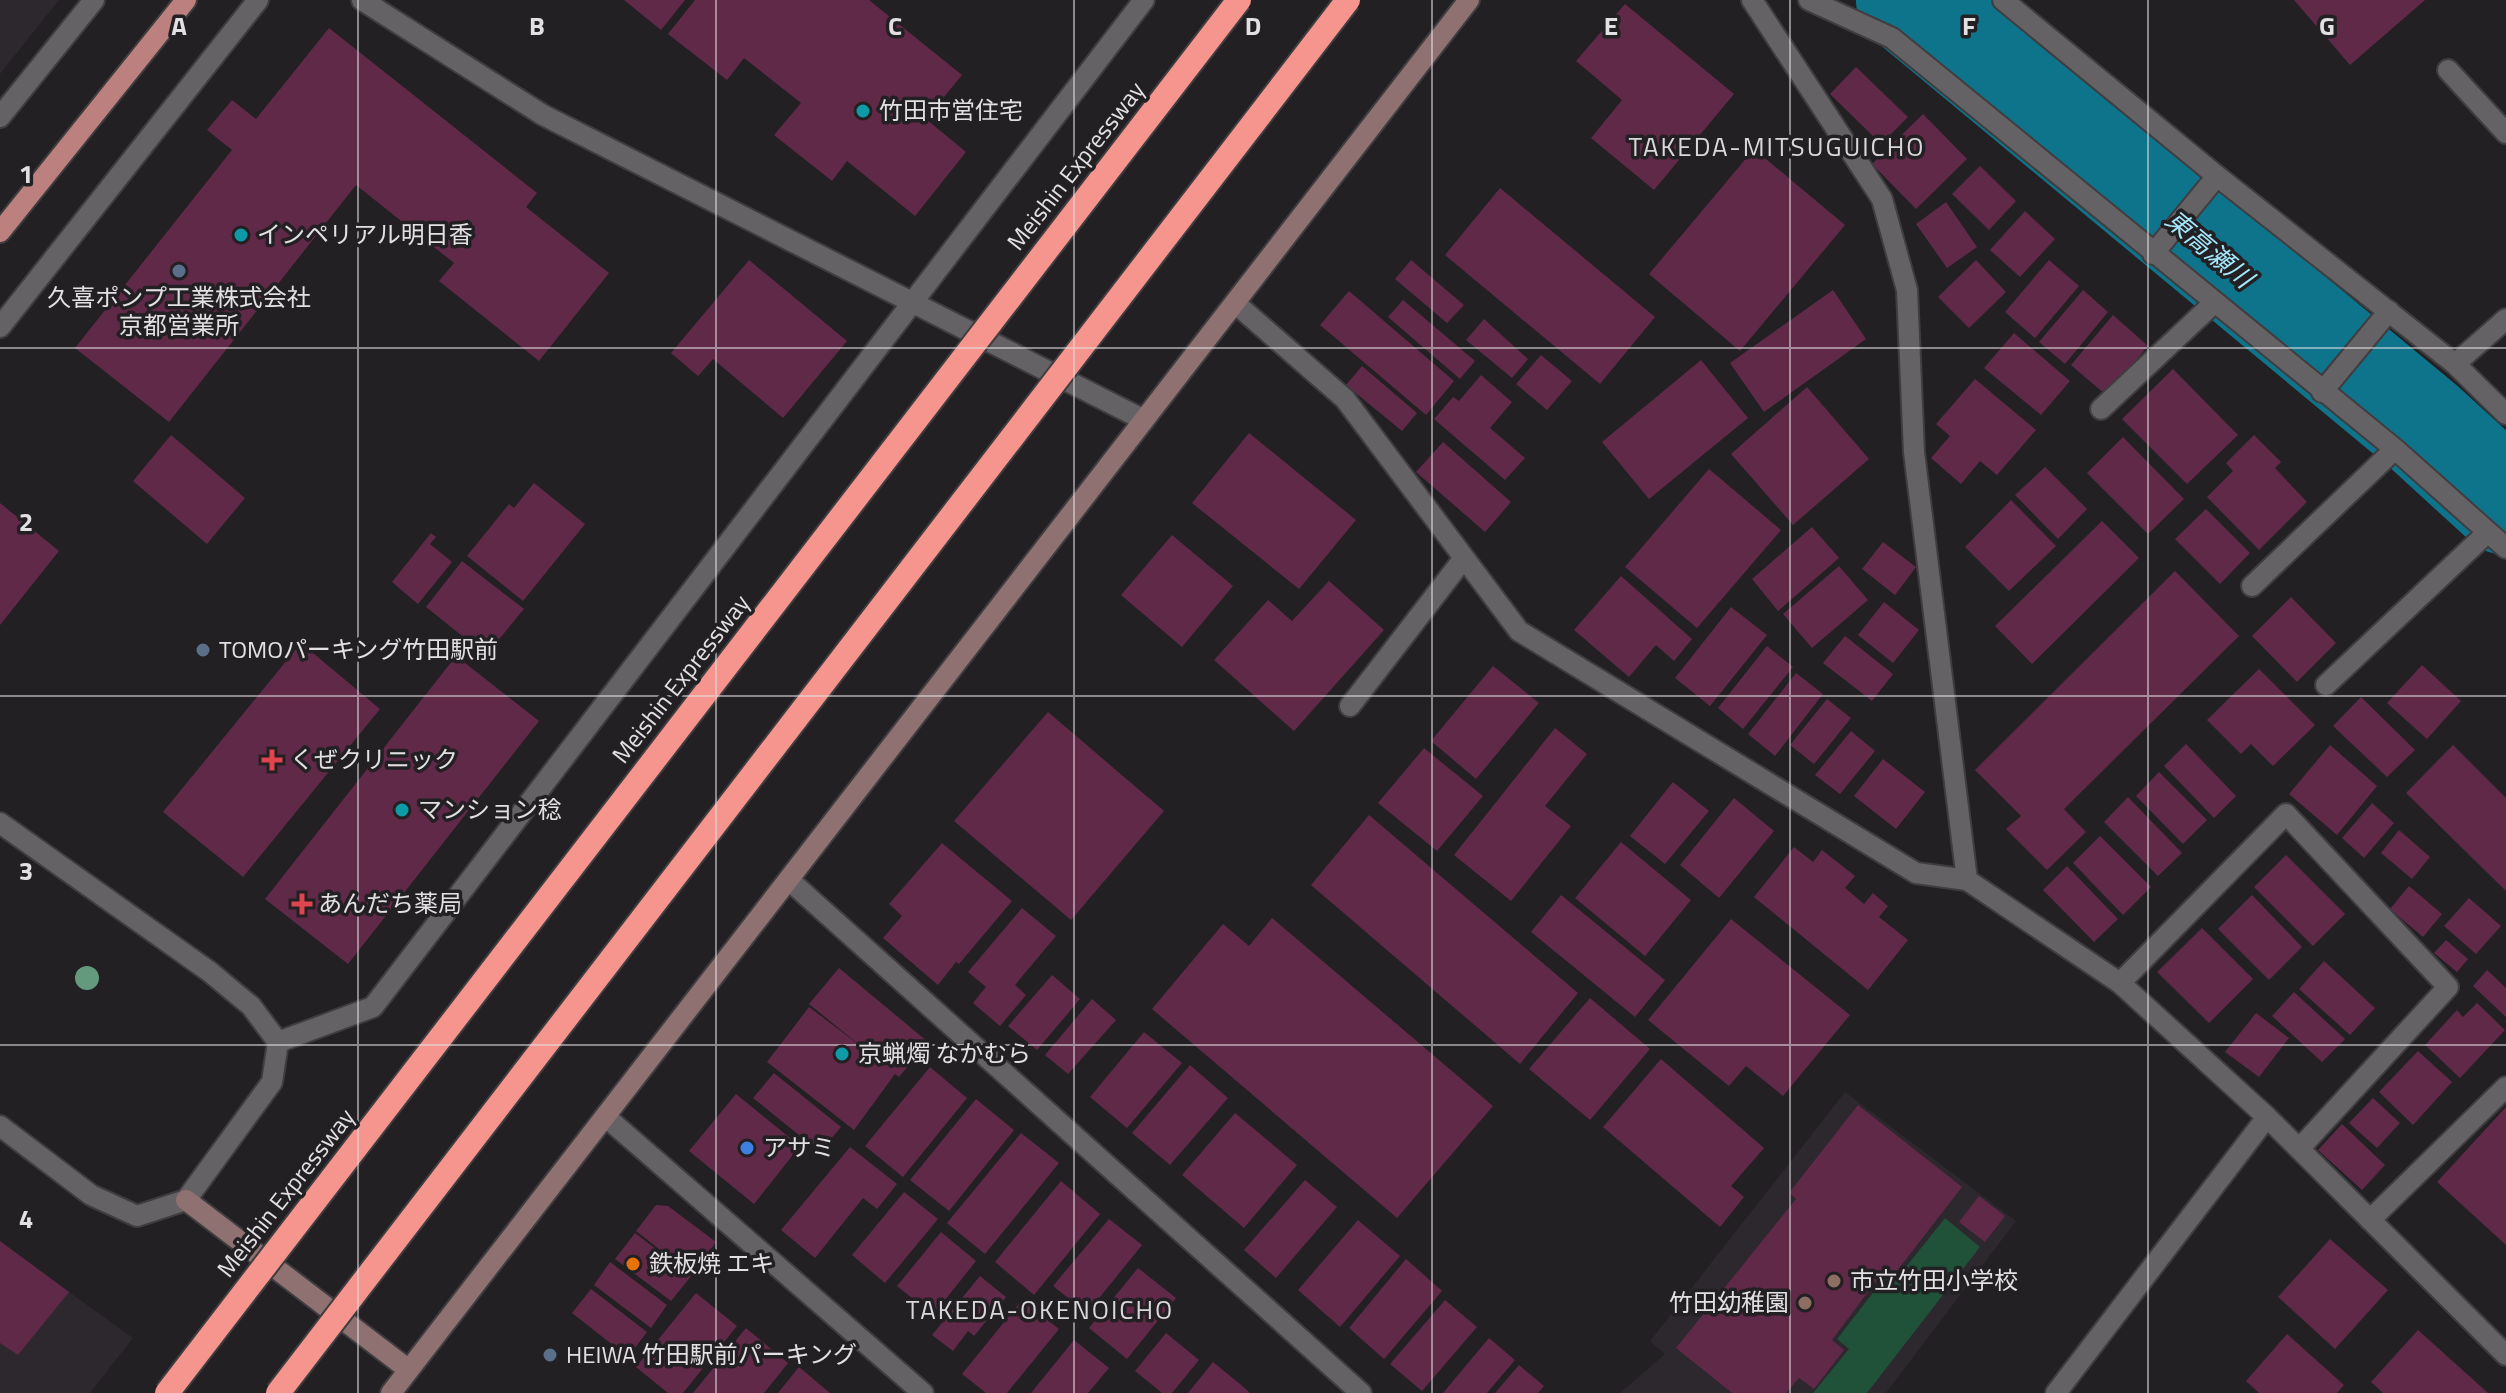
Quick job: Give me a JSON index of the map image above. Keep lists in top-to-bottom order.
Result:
{
  "streets": {
    "highway": ["Meishin Expressway"]
  },
  "districts": ["TAKEDA-MITSUGUICHO", "TAKEDA-OKENOICHO"],
  "water": ["東高瀬川"],
  "places": {
    "other": [
      "竹田市営住宅",
      "インペリアル明日香",
      "久喜ポンプ工業株式会社 京都営業所",
      "TOMOパーキング竹田駅前",
      "マンション稔",
      "京蝋燭 なかむら",
      "アサミ",
      "鉄板焼 エキ",
      "市立竹田小学校",
      "竹田幼稚園",
      "HEIWA 竹田駅前パーキング"
    ],
    "health": ["くぜクリニック", "あんだち薬局"]
  },
  "grid": {
    "columns": [
      "A",
      "B",
      "C",
      "D",
      "E",
      "F",
      "G"
    ],
    "rows": [
      "1",
      "2",
      "3",
      "4"
    ]
  }
}
